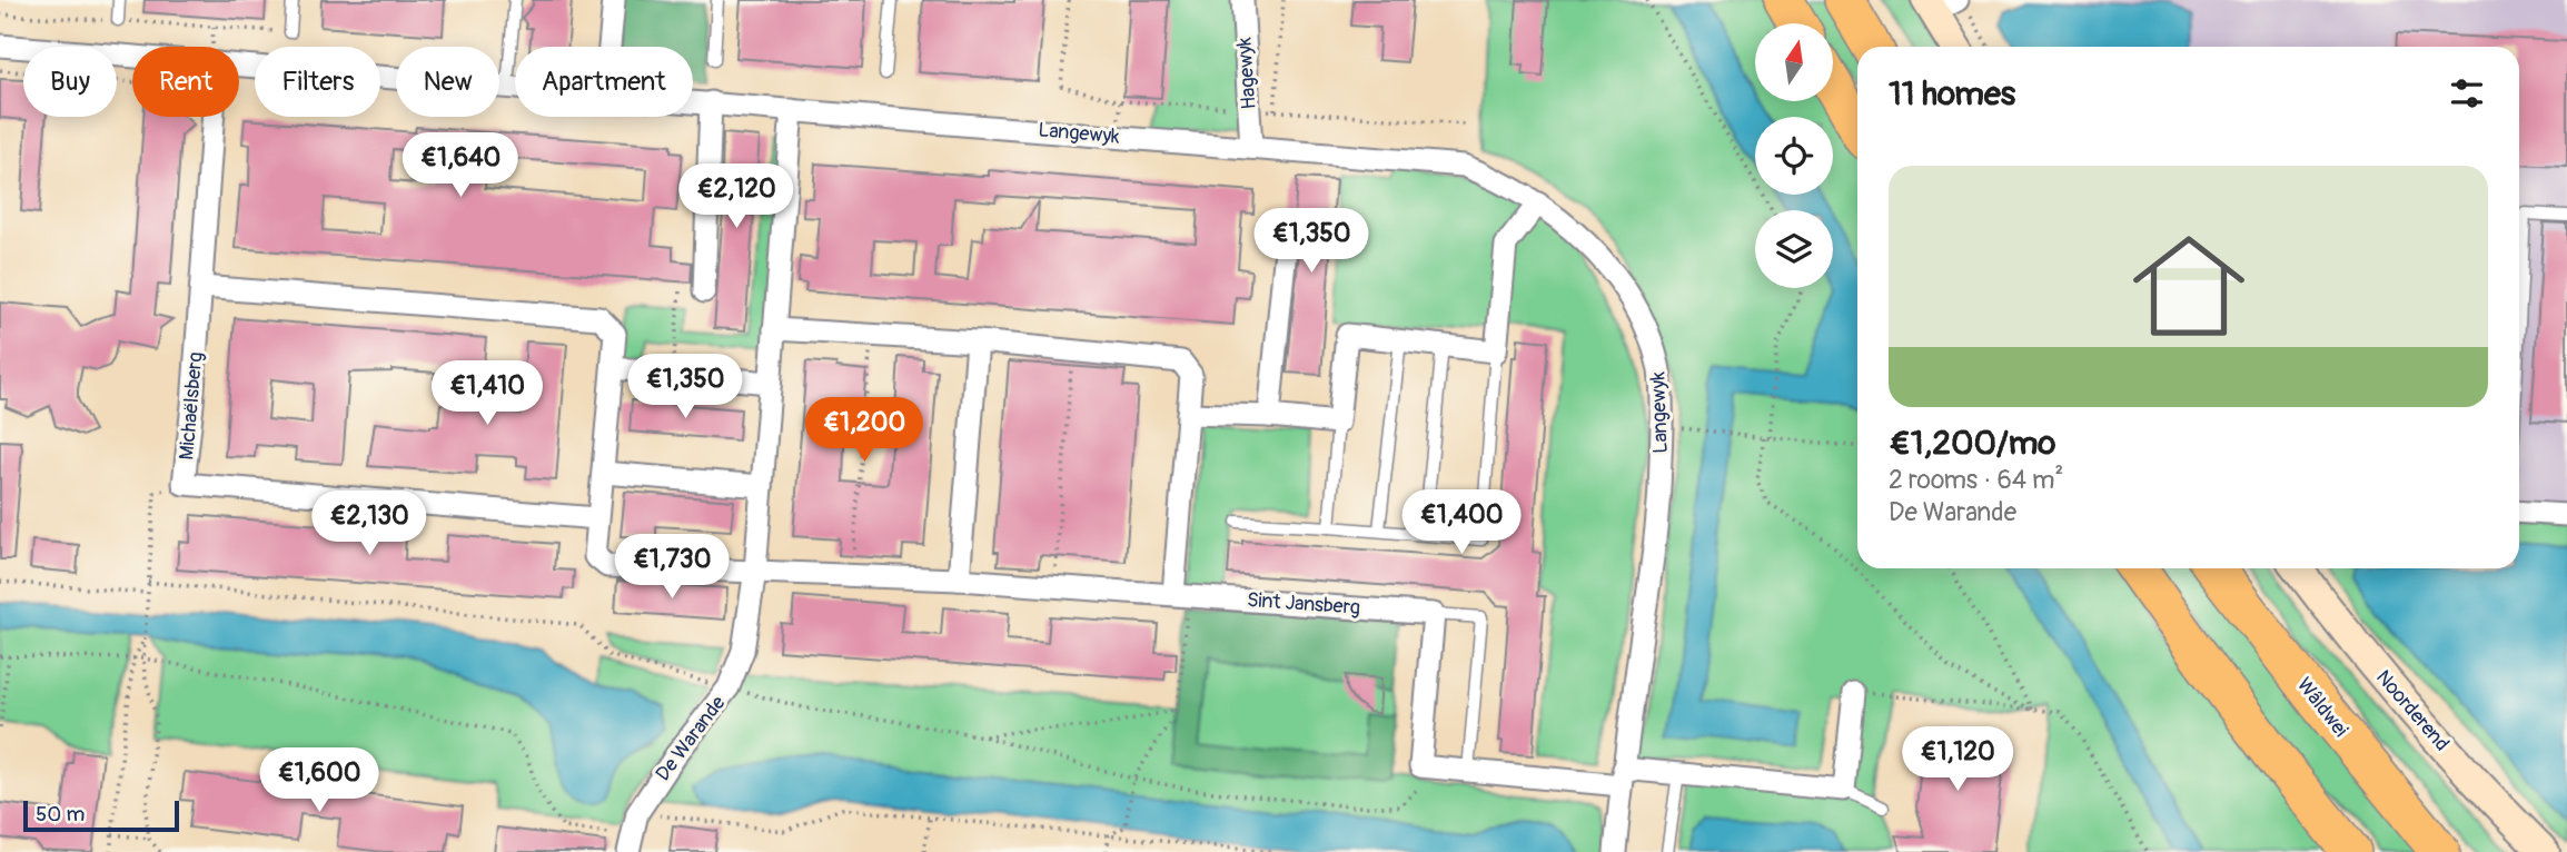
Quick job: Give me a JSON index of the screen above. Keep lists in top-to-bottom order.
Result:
{
  "streets": {
    "highway": ["Wâldwei"],
    "street": [
      "Hagewyk",
      "Langewyk",
      "Michaëlsberg",
      "Sint Jansberg",
      "Noorderend",
      "De Warande"
    ]
  },
  "crossings": [
    ["Hagewyk", "Langewyk"],
    ["Langewyk", "De Warande"],
    ["Sint Jansberg", "De Warande"]
  ],
  "scale_bar": "50 m",
  "north": "top",
  "page": {
    "chip": [
      "Buy",
      "Rent",
      "Filters",
      "New",
      "Apartment"
    ],
    "heading": "11 homes",
    "price": [
      "€1,640",
      "€2,120",
      "€1,350",
      "€1,350",
      "€1,410",
      "€1,200",
      "€1,400",
      "€2,130",
      "€1,730",
      "€1,120",
      "€1,600"
    ],
    "list": [
      {
        "name": "€1,200/mo",
        "note": "2 rooms · 64 m² · De Warande"
      }
    ],
    "scale": "50 m"
  }
}
